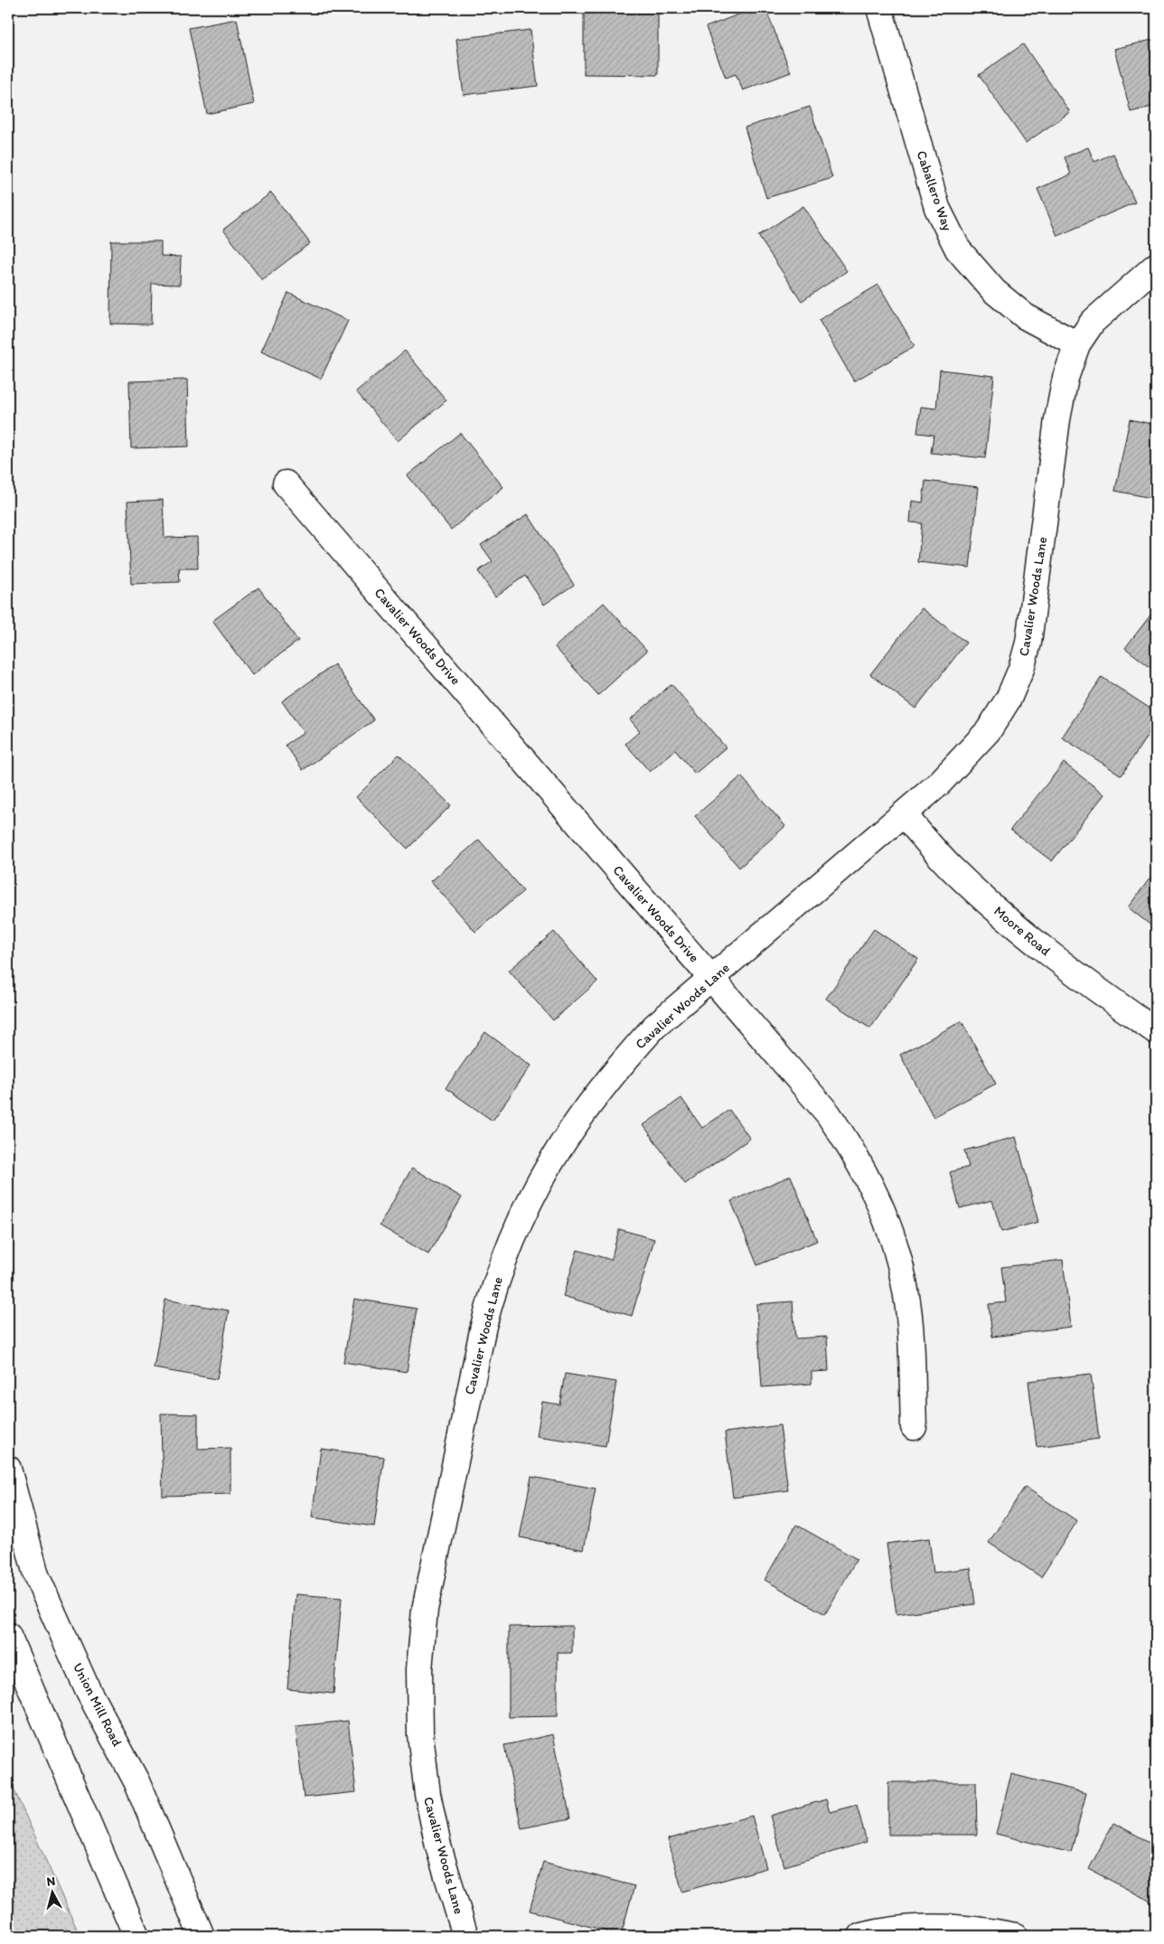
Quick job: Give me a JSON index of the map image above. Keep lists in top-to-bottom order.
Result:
{
  "streets": {
    "street": [
      "Caballero Way",
      "Cavalier Woods Lane",
      "Cavalier Woods Drive",
      "Moore Road",
      "Union Mill Road"
    ]
  },
  "crossings": [
    ["Caballero Way", "Cavalier Woods Lane"],
    ["Cavalier Woods Lane", "Cavalier Woods Drive"],
    ["Cavalier Woods Lane", "Moore Road"]
  ],
  "north": "top"
}
